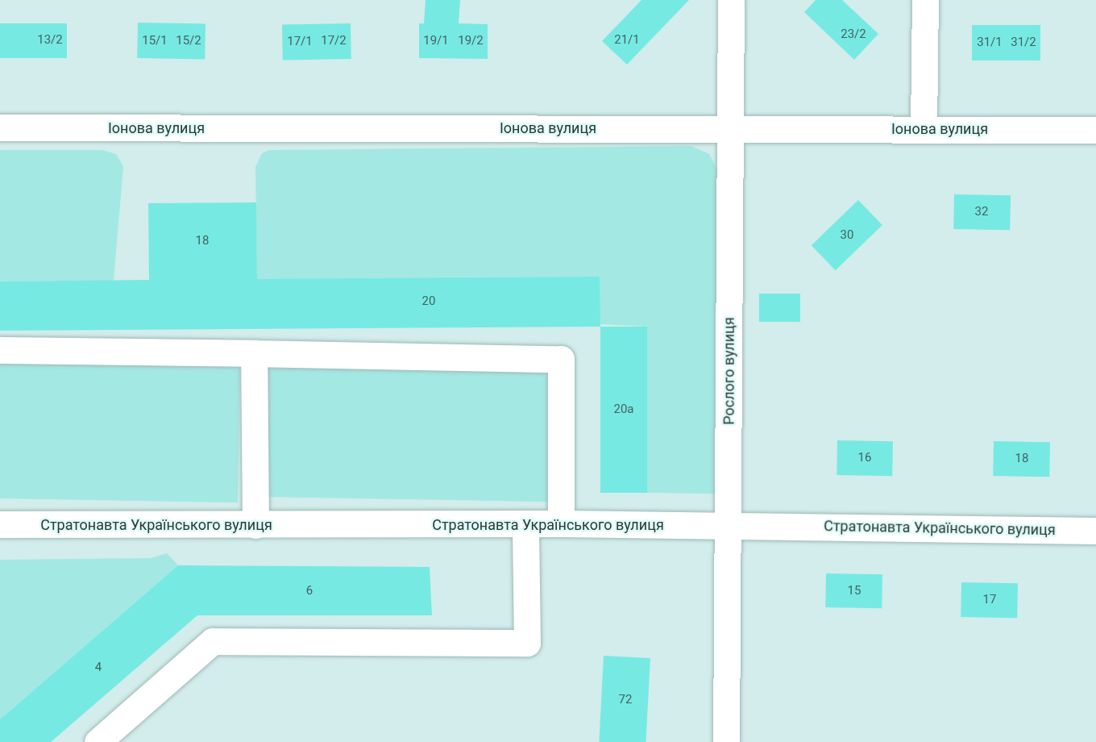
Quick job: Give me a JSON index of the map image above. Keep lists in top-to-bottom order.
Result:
{
  "streets": {
    "street": ["Іонова вулиця", "Рослого вулиця", "Стратонавта Українського вулиця"]
  },
  "crossings": [
    ["Іонова вулиця", "Рослого вулиця"],
    ["Рослого вулиця", "Стратонавта Українського вулиця"]
  ],
  "house_numbers": [
    "23/2",
    "13/2",
    "21/1",
    "15/1",
    "15/2",
    "17/2",
    "19/1",
    "19/2",
    "17/1",
    "31/1",
    "31/2",
    "32",
    "30",
    "18",
    "20",
    "20а",
    "16",
    "18",
    "6",
    "15",
    "17",
    "4",
    "72"
  ]
}
